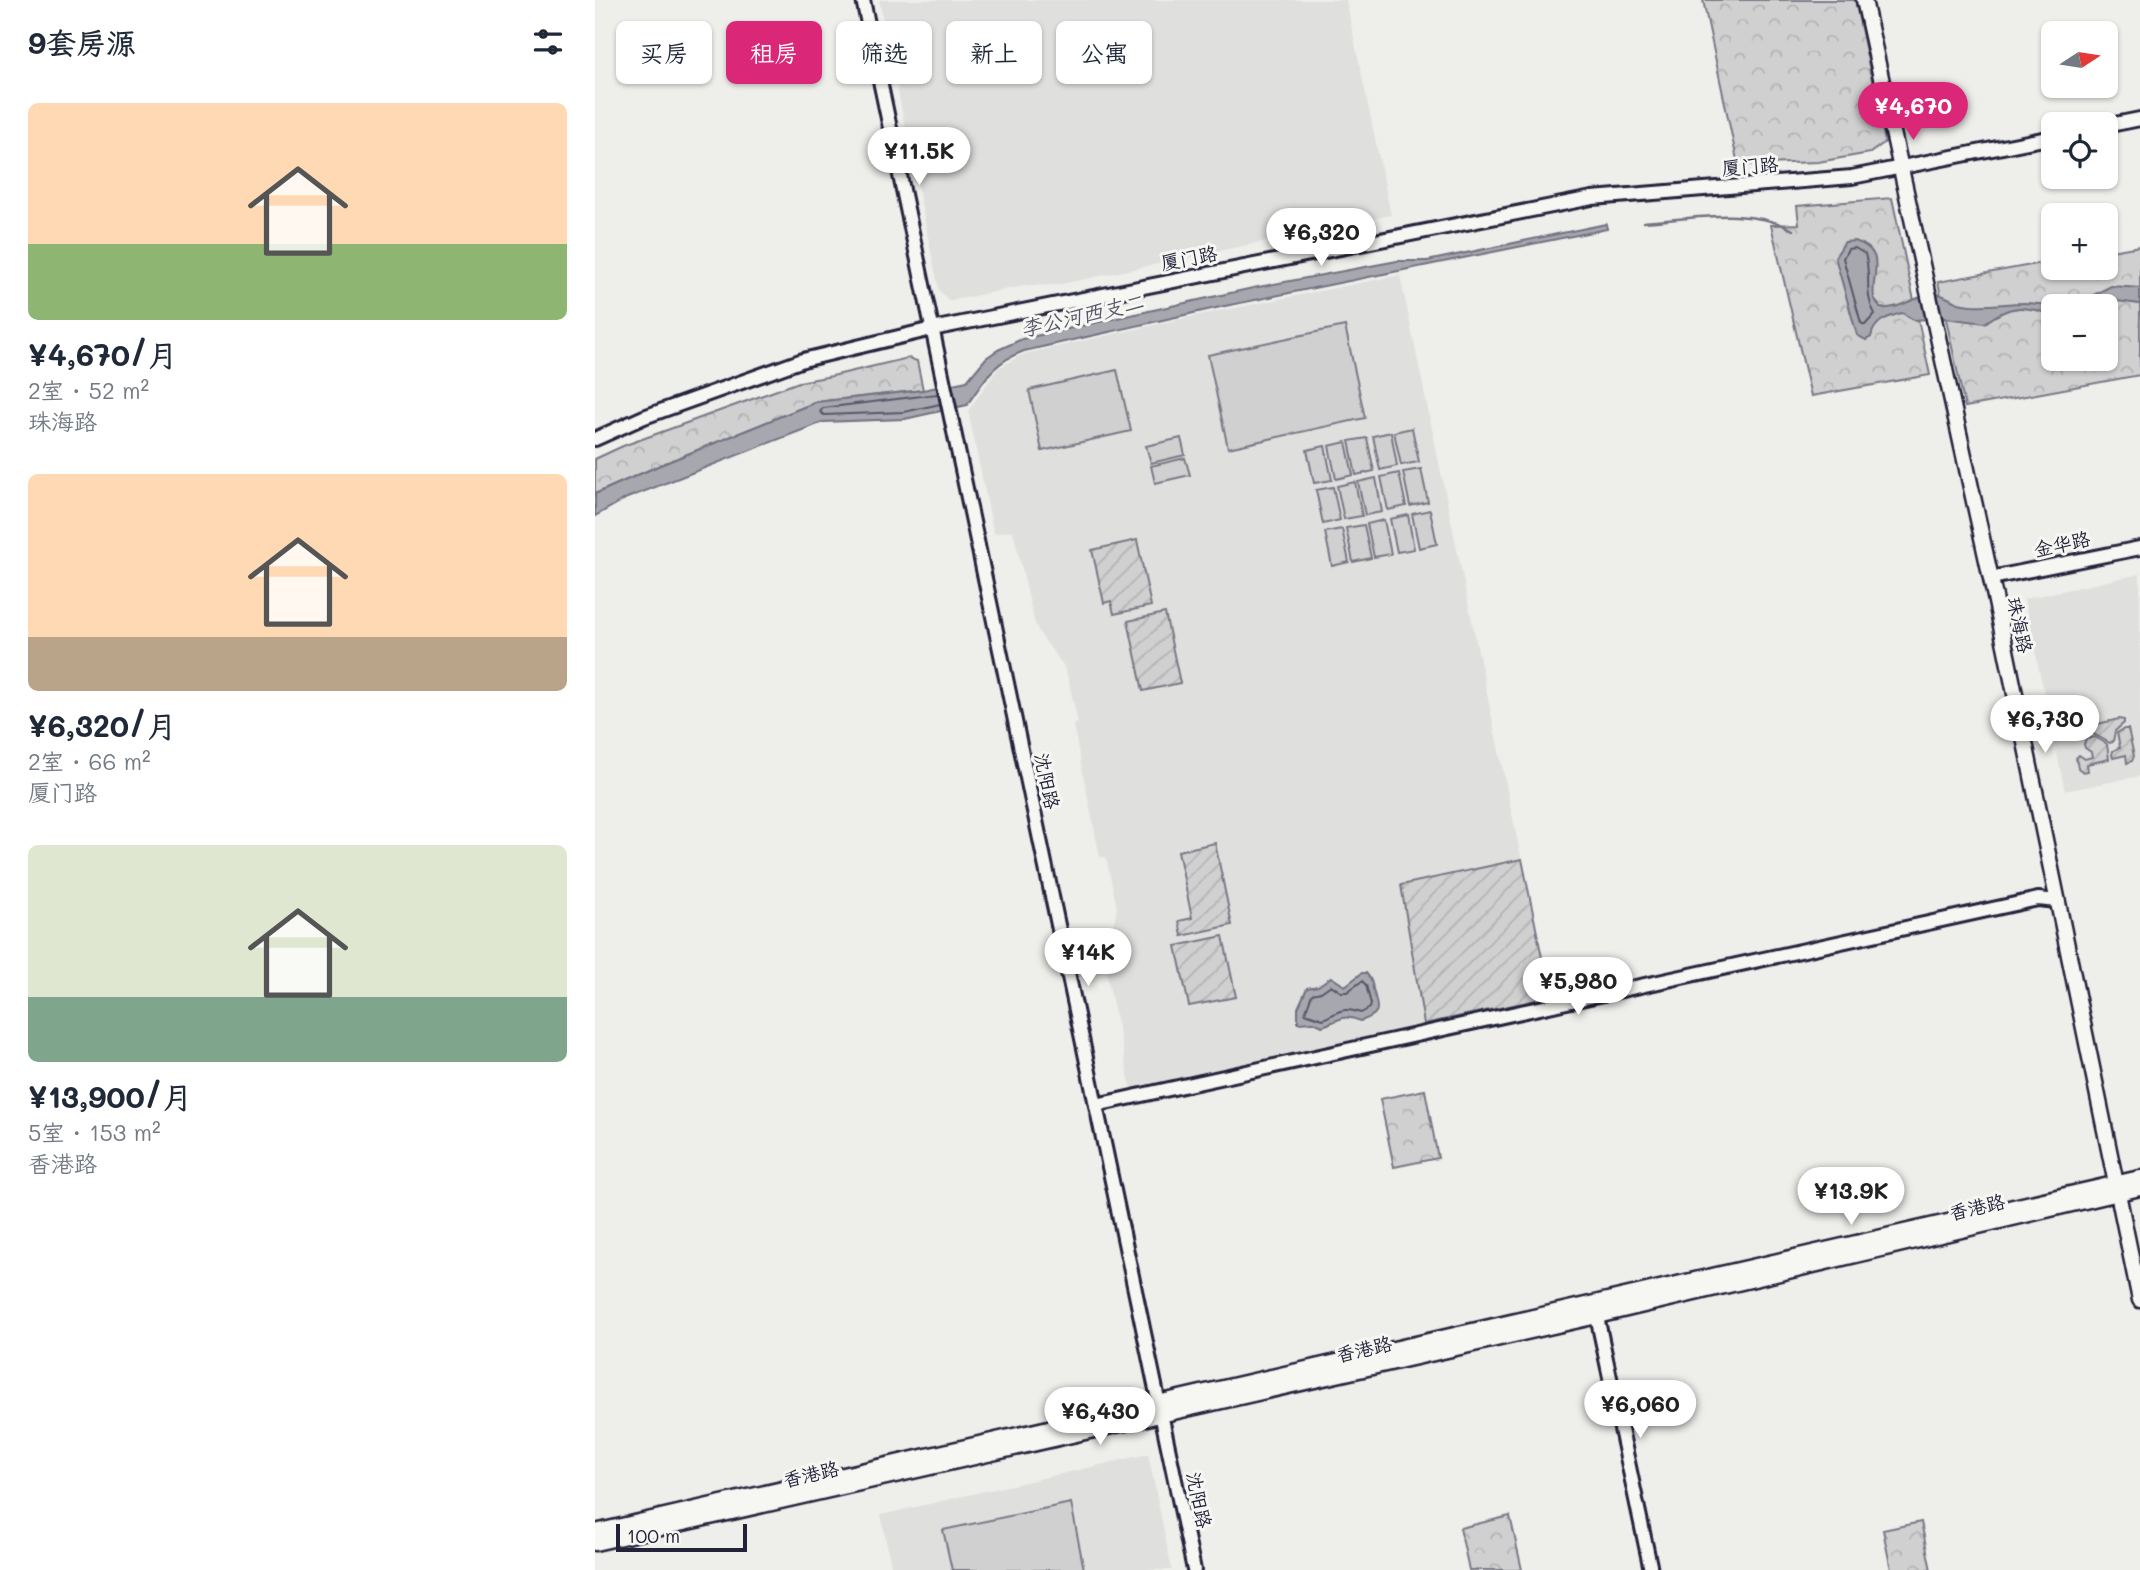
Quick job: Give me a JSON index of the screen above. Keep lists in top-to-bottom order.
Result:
{
  "streets": {
    "main road": ["珠海路", "香港路"],
    "street": ["厦门路", "金华路", "沈阳路"]
  },
  "crossings": [
    ["厦门路", "珠海路"],
    ["厦门路", "沈阳路"],
    ["金华路", "珠海路"],
    ["珠海路", "香港路"],
    ["沈阳路", "香港路"]
  ],
  "water": ["李公河西支二"],
  "scale_bar": "100 m",
  "north": "right",
  "page": {
    "heading": "9套房源",
    "map_buttons": ["+", "−"],
    "chip": [
      "买房",
      "租房",
      "筛选",
      "新上",
      "公寓"
    ],
    "price": [
      "¥4,670",
      "¥11.5K",
      "¥6,320",
      "¥6,730",
      "¥14K",
      "¥5,980",
      "¥13.9K",
      "¥6,060",
      "¥6,430"
    ],
    "list": [
      {
        "name": "¥4,670/月",
        "note": "2室 · 52 m² · 珠海路"
      },
      {
        "name": "¥6,320/月",
        "note": "2室 · 66 m² · 厦门路"
      },
      {
        "name": "¥13,900/月",
        "note": "5室 · 153 m² · 香港路"
      }
    ],
    "scale": "100 m"
  }
}
